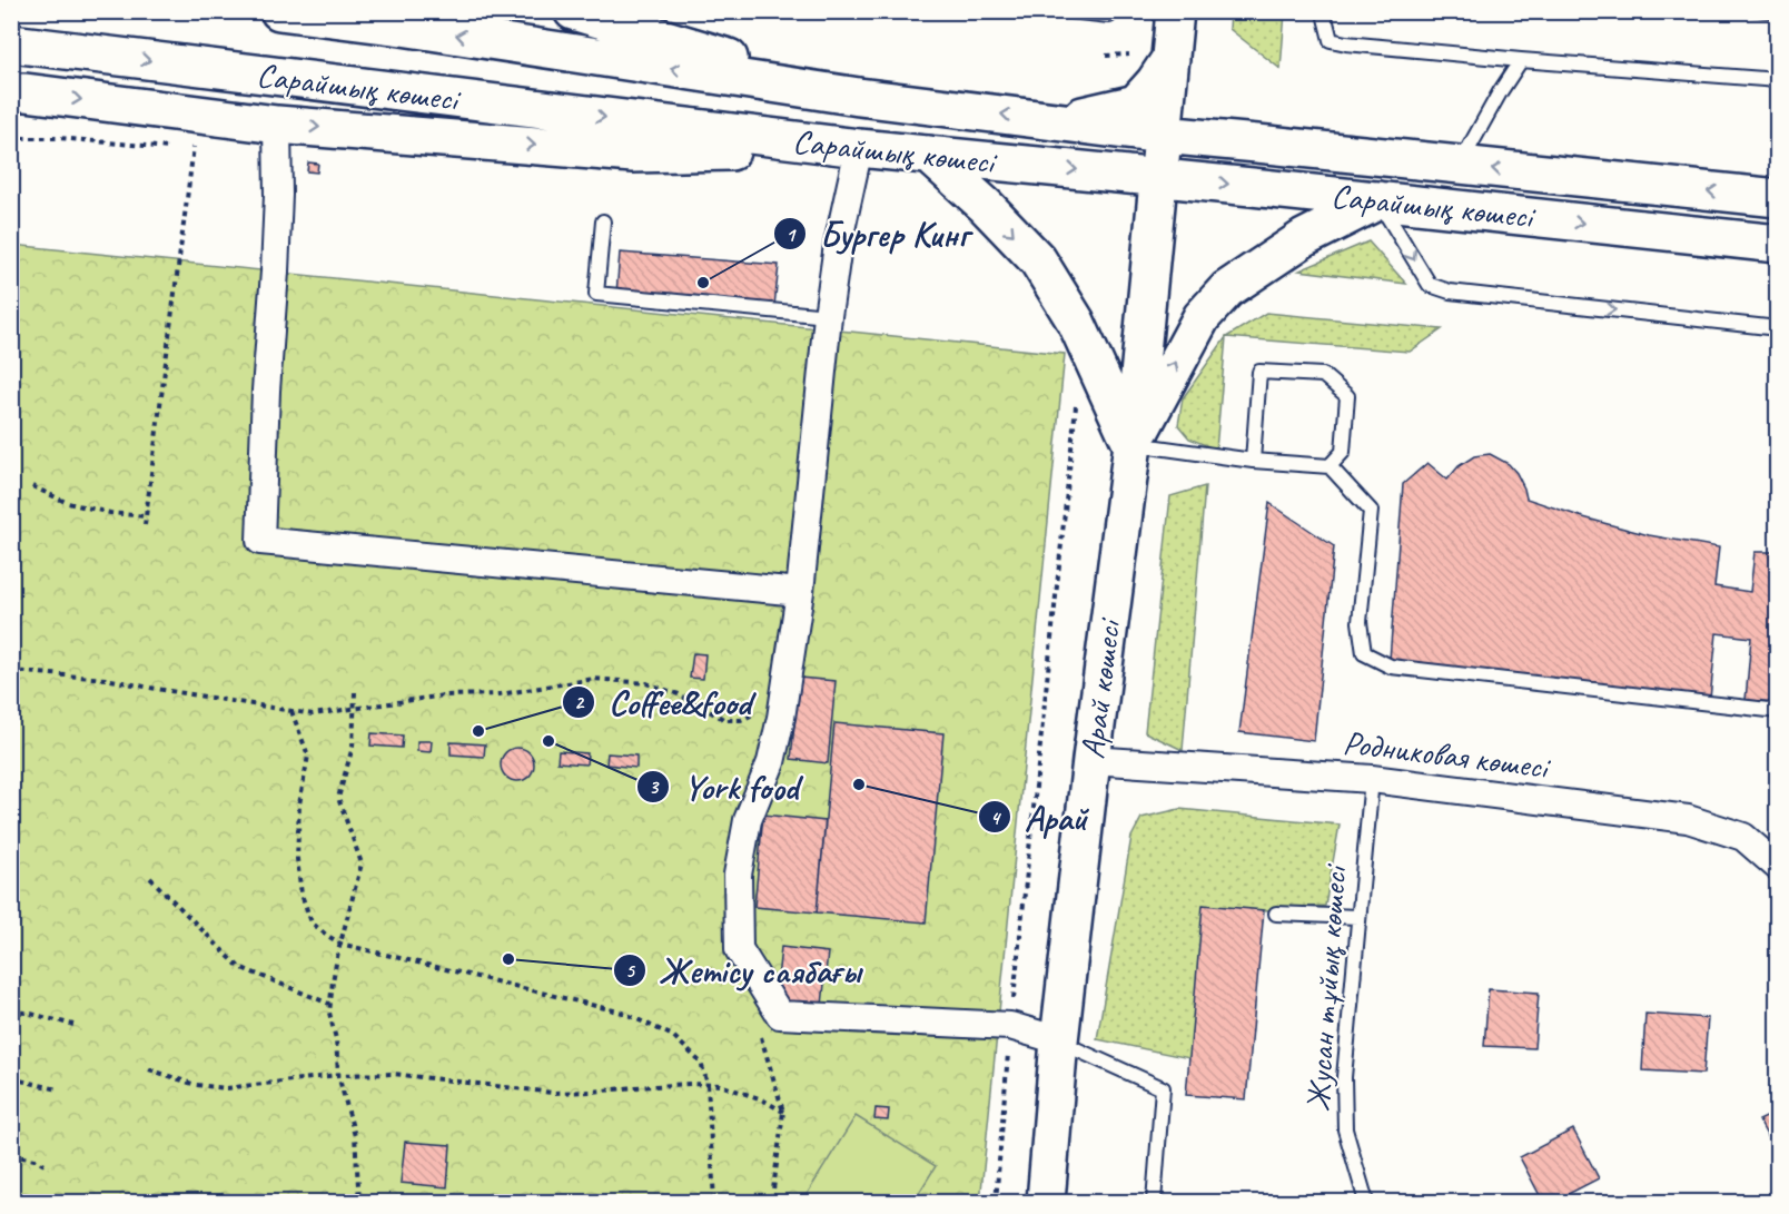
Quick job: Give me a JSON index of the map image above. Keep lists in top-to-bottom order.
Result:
{
  "streets": {
    "main road": ["Сарайшық көшесі", "Арай көшесі"],
    "street": ["Родниковая көшесі"],
    "lane": ["Жусан тұйық көшесі"]
  },
  "crossings": [
    ["Сарайшық көшесі", "Арай көшесі"],
    ["Арай көшесі", "Родниковая көшесі"],
    ["Родниковая көшесі", "Жусан тұйық көшесі"]
  ],
  "places": [
    "Бургер Кинг",
    "Coffee&food",
    "York food",
    "Арай",
    "Жетісу саябағы"
  ]
}
